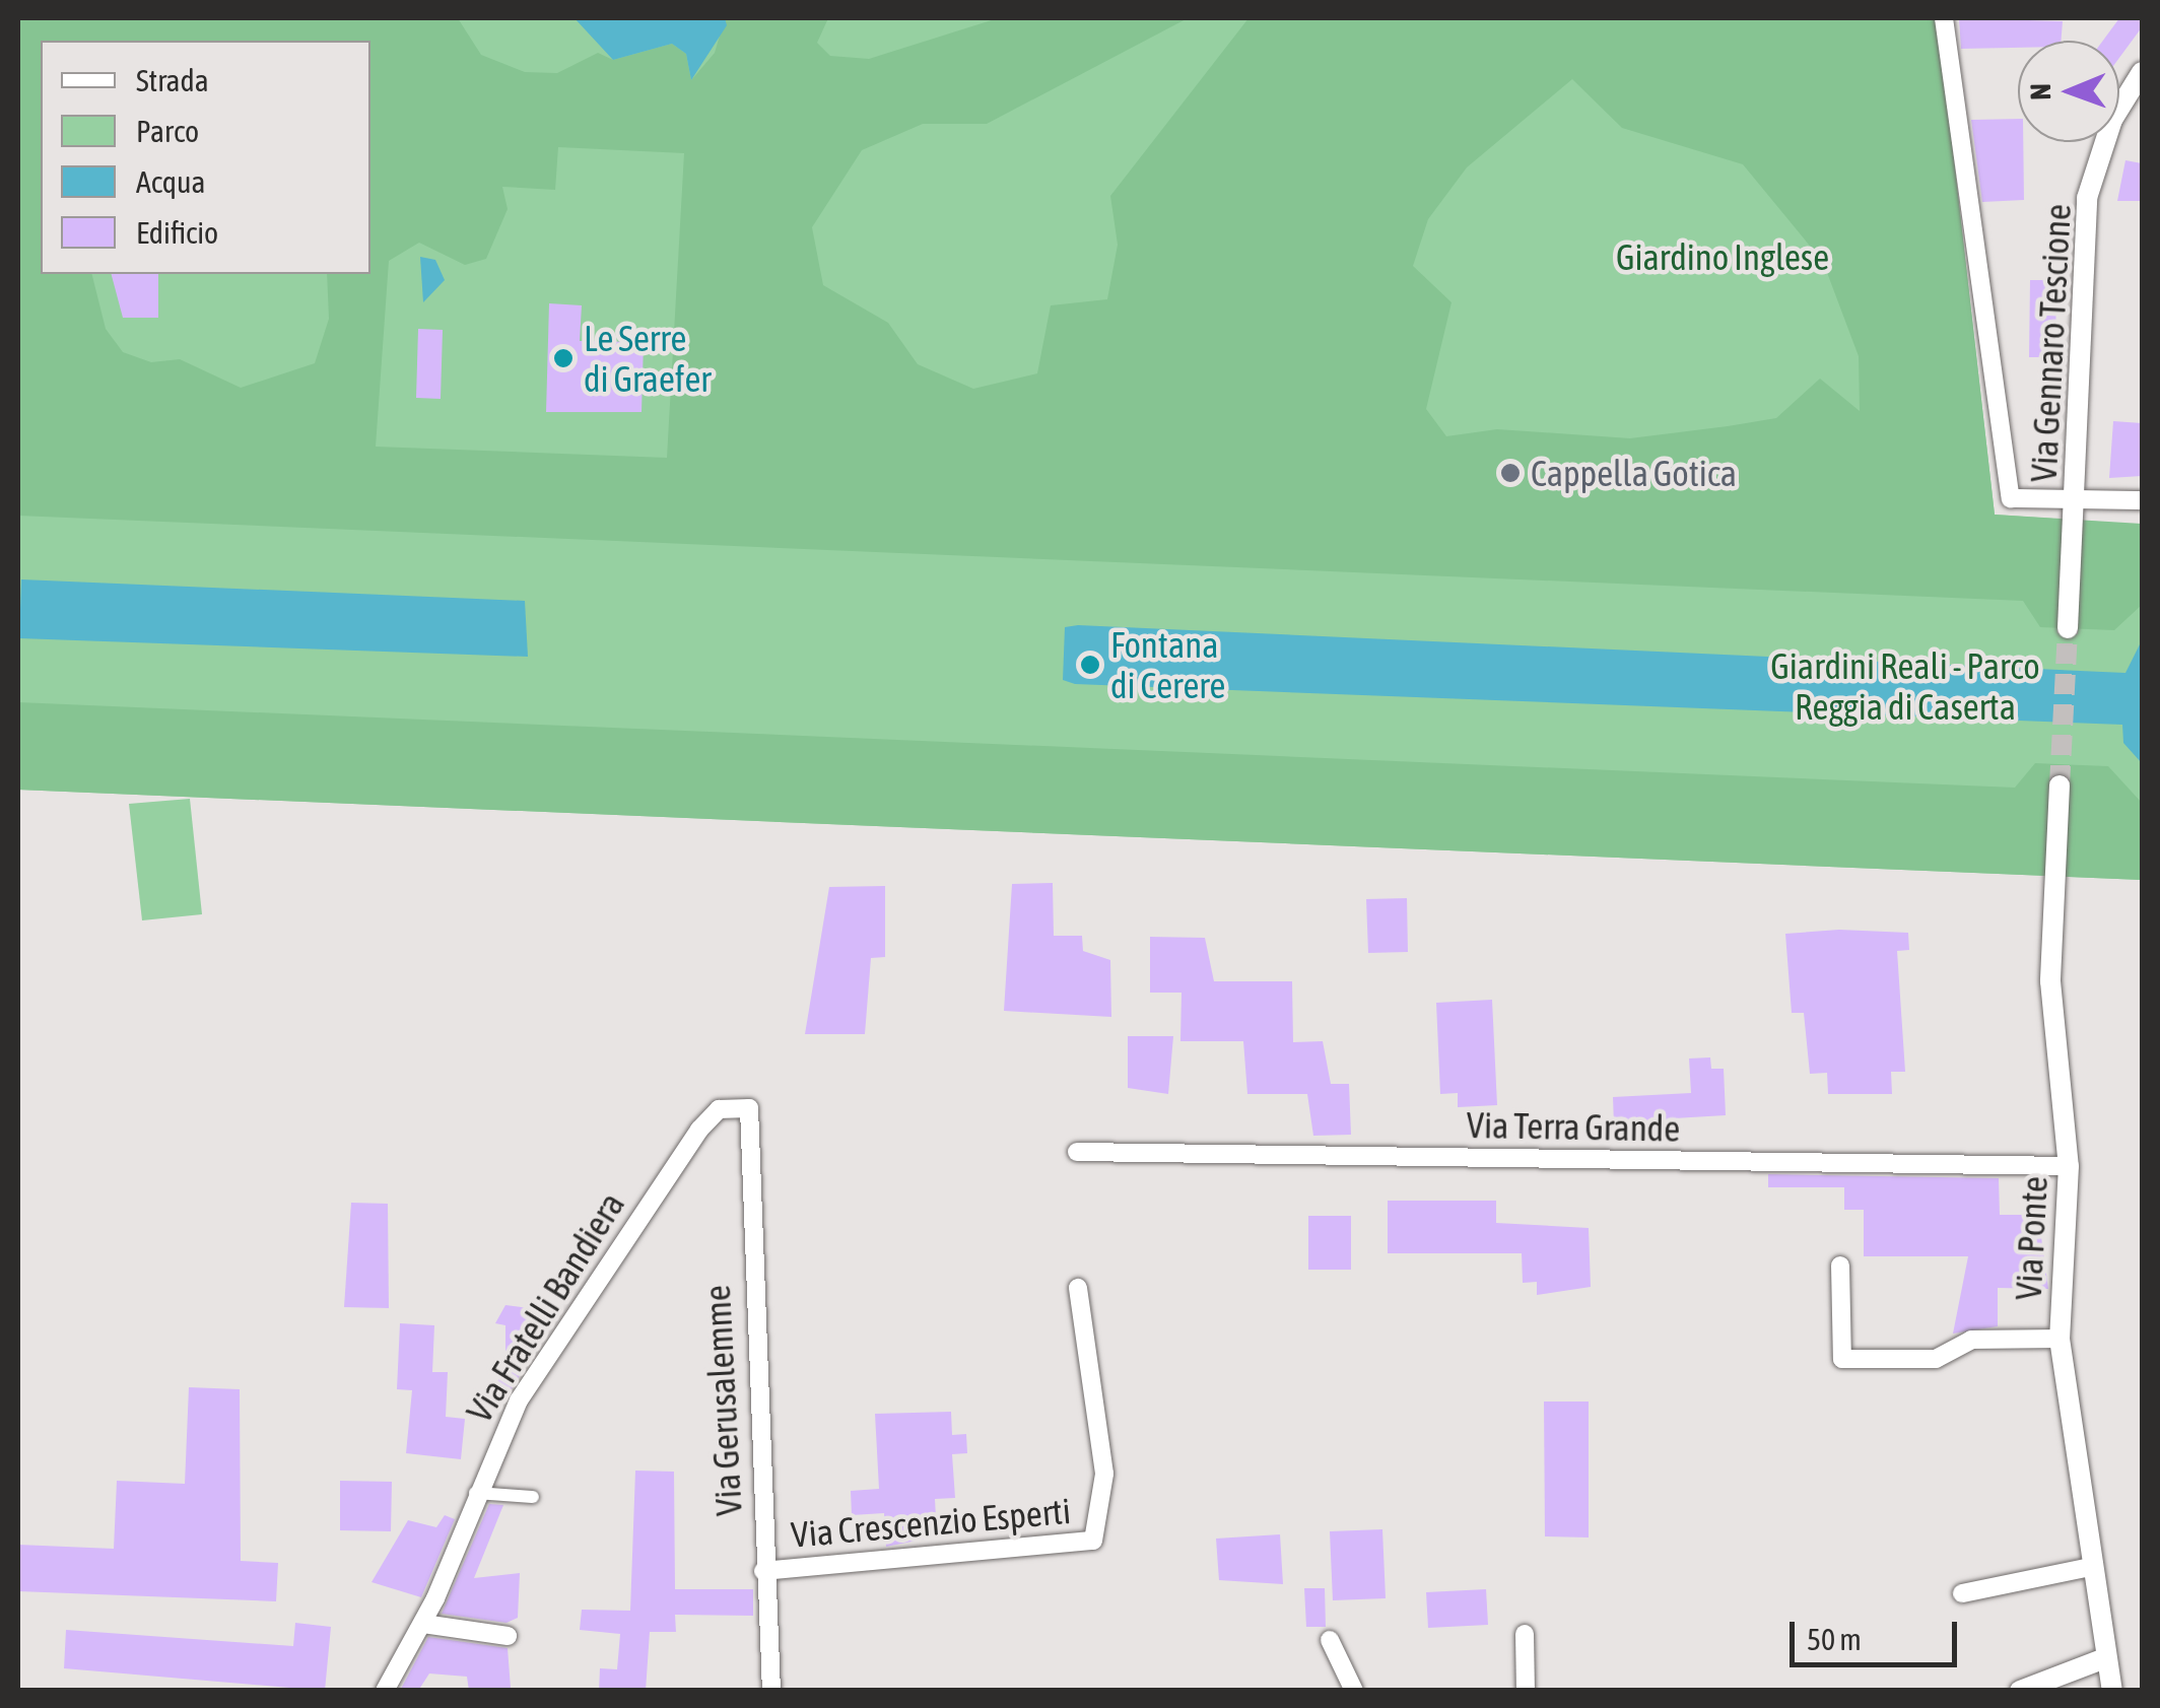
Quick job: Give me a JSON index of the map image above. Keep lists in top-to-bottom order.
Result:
{
  "streets": {
    "street": [
      "Via Gennaro Tescione",
      "Via Terra Grande",
      "Via Ponte",
      "Via Fratelli Bandiera",
      "Via Gerusalemme",
      "Via Crescenzio Esperti"
    ]
  },
  "crossings": [
    ["Via Terra Grande", "Via Ponte"],
    ["Via Fratelli Bandiera", "Via Gerusalemme"],
    ["Via Gerusalemme", "Via Crescenzio Esperti"]
  ],
  "parks": ["Giardino Inglese", "Giardini Reali - Parco Reggia di Caserta"],
  "places": ["Le Serre di Graefer", "Cappella Gotica", "Fontana di Cerere"],
  "legend": [
    "Strada",
    "Parco",
    "Acqua",
    "Edificio"
  ],
  "scale_bar": "50 m",
  "north": "left"
}
